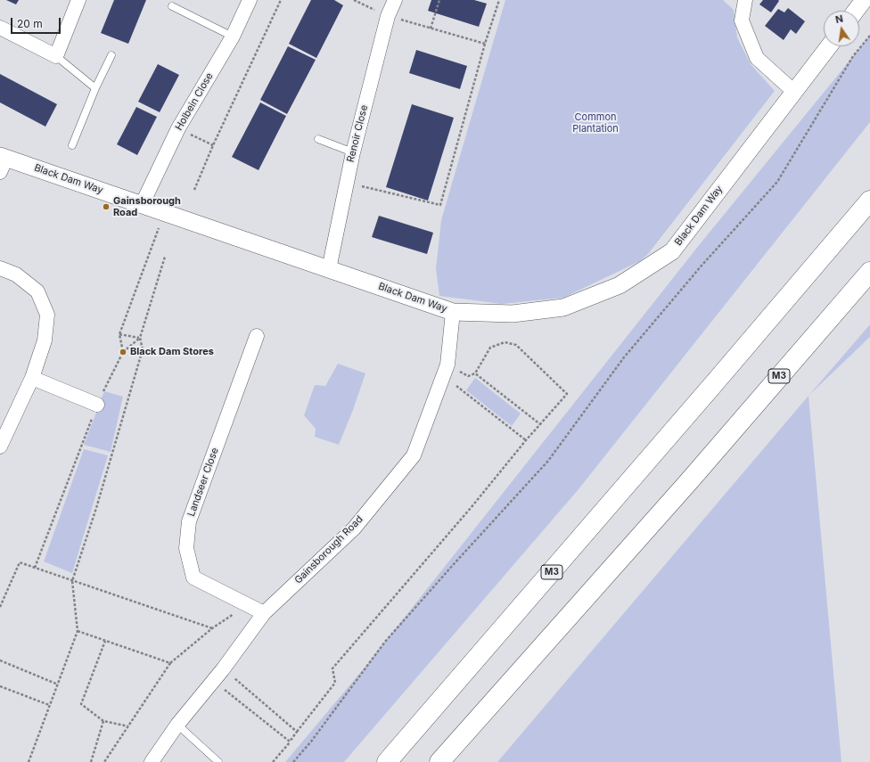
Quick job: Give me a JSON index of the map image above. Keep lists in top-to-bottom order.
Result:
{
  "streets": {
    "highway": ["M3"],
    "street": [
      "Holbein Close",
      "Renoir Close",
      "Black Dam Way",
      "Landseer Close",
      "Gainsborough Road"
    ]
  },
  "crossings": [
    ["Holbein Close", "Black Dam Way"],
    ["Renoir Close", "Black Dam Way"],
    ["Black Dam Way", "Gainsborough Road"],
    ["Landseer Close", "Gainsborough Road"]
  ],
  "parks": ["Common Plantation"],
  "places": ["Gainsborough Road", "Black Dam Stores"],
  "scale_bar": "20 m",
  "north": "top"
}
